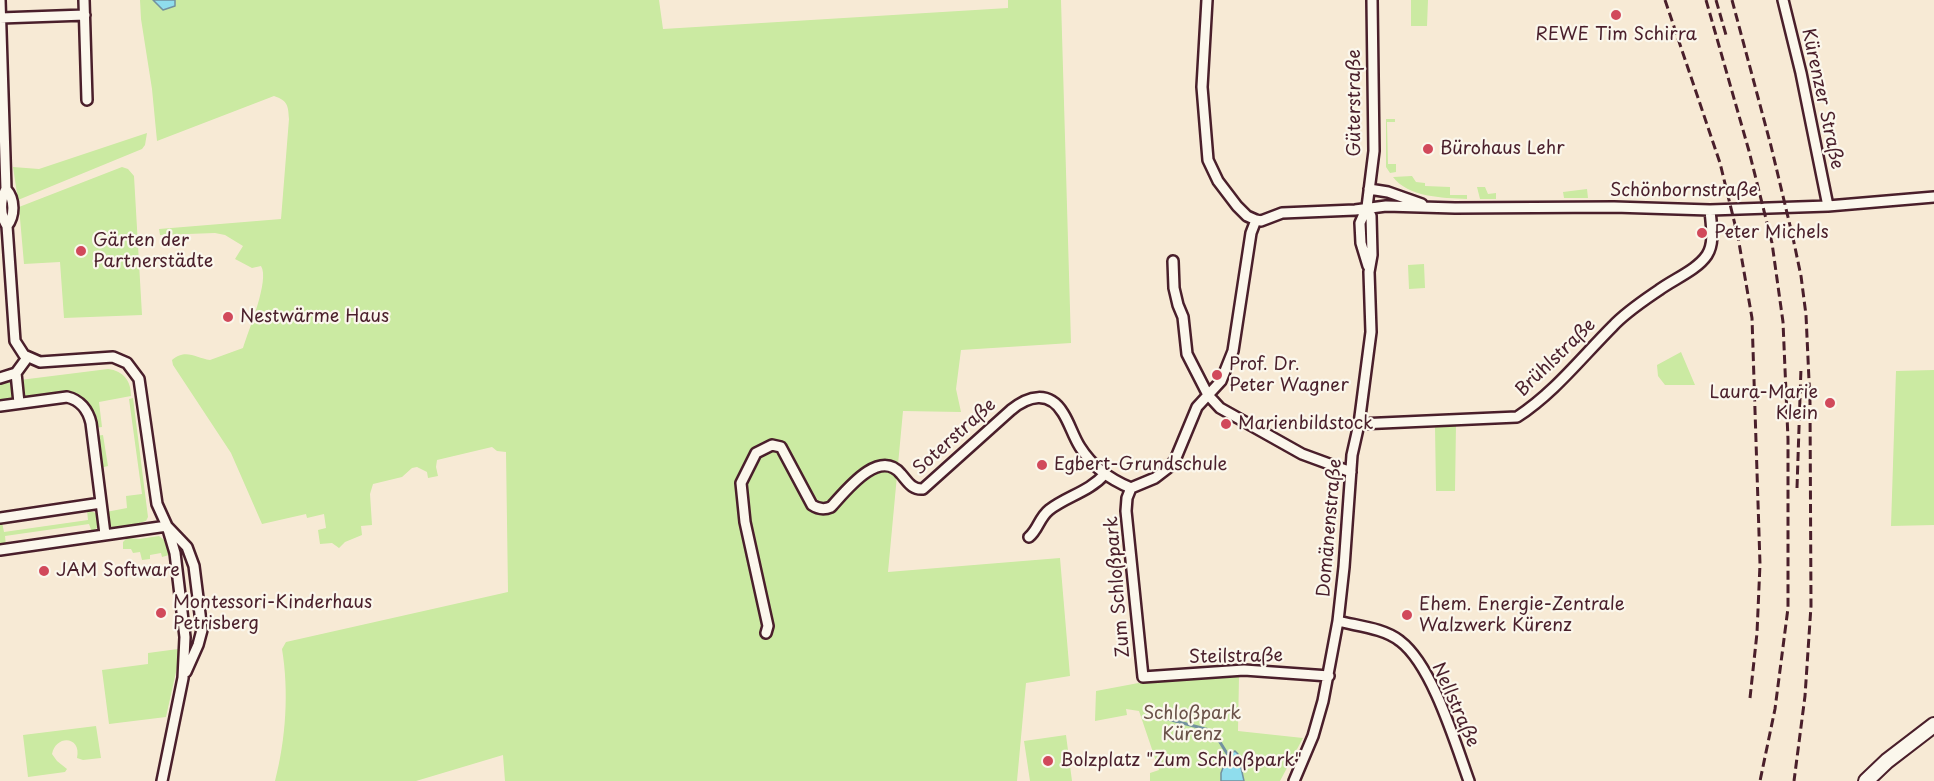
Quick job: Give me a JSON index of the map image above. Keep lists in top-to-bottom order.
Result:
{
  "streets": {
    "street": [
      "Kürenzer Straße",
      "Güterstraße",
      "Schönbornstraße",
      "Brühlstraße",
      "Soterstraße",
      "Domänenstraße",
      "Zum Schloßpark",
      "Steilstraße",
      "Nellstraße"
    ]
  },
  "crossings": [
    ["Kürenzer Straße", "Schönbornstraße"],
    ["Güterstraße", "Schönbornstraße"],
    ["Güterstraße", "Domänenstraße"],
    ["Schönbornstraße", "Brühlstraße"],
    ["Schönbornstraße", "Domänenstraße"],
    ["Brühlstraße", "Domänenstraße"],
    ["Soterstraße", "Zum Schloßpark"],
    ["Domänenstraße", "Steilstraße"],
    ["Domänenstraße", "Nellstraße"],
    ["Zum Schloßpark", "Steilstraße"]
  ],
  "parks": ["Schloßpark Kürenz"],
  "places": [
    "REWE Tim Schirra",
    "Bürohaus Lehr",
    "Peter Michels",
    "Gärten der Partnerstädte",
    "Nestwärme Haus",
    "Prof. Dr. Peter Wagner",
    "Laura-Marie Klein",
    "Marienbildstock",
    "Egbert-Grundschule",
    "JAM Software",
    "Montessori-Kinderhaus Petrisberg",
    "Ehem. Energie-Zentrale Walzwerk Kürenz",
    "Bolzplatz \"Zum Schloßpark\""
  ]
}
